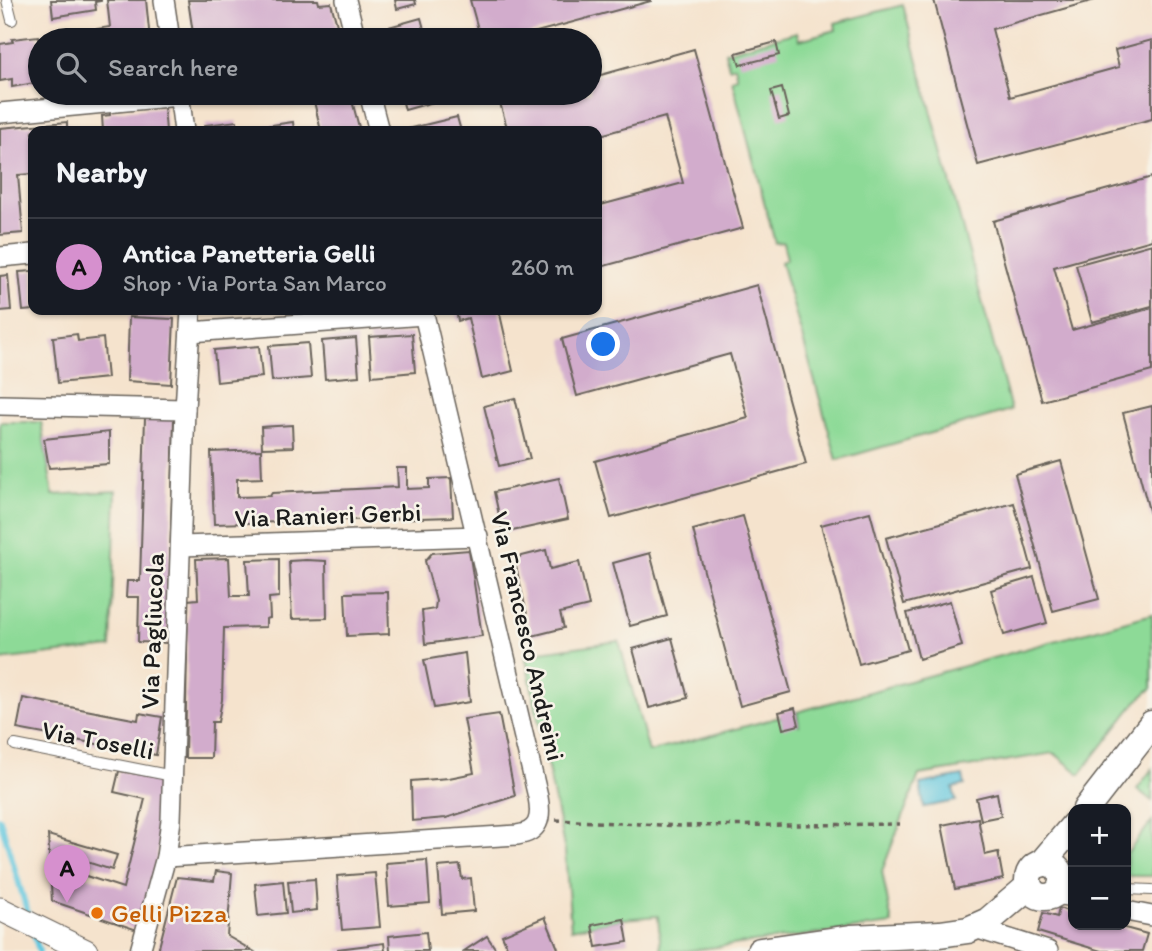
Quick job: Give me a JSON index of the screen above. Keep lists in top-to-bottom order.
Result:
{
  "streets": {
    "street": ["Via Ranieri Gerbi", "Via Pagliucola", "Via Francesco Andreini"],
    "lane": ["Via Toselli"]
  },
  "crossings": [
    ["Via Ranieri Gerbi", "Via Pagliucola"],
    ["Via Ranieri Gerbi", "Via Francesco Andreini"],
    ["Via Pagliucola", "Via Toselli"]
  ],
  "places": ["Gelli Pizza"],
  "page": {
    "search": "Search here",
    "heading": "Nearby",
    "list": [
      {
        "mark": "A",
        "name": "Antica Panetteria Gelli",
        "note": "Shop · Via Porta San Marco",
        "value": "260 m"
      }
    ],
    "map_buttons": ["+", "−"],
    "pins": "A"
  }
}
